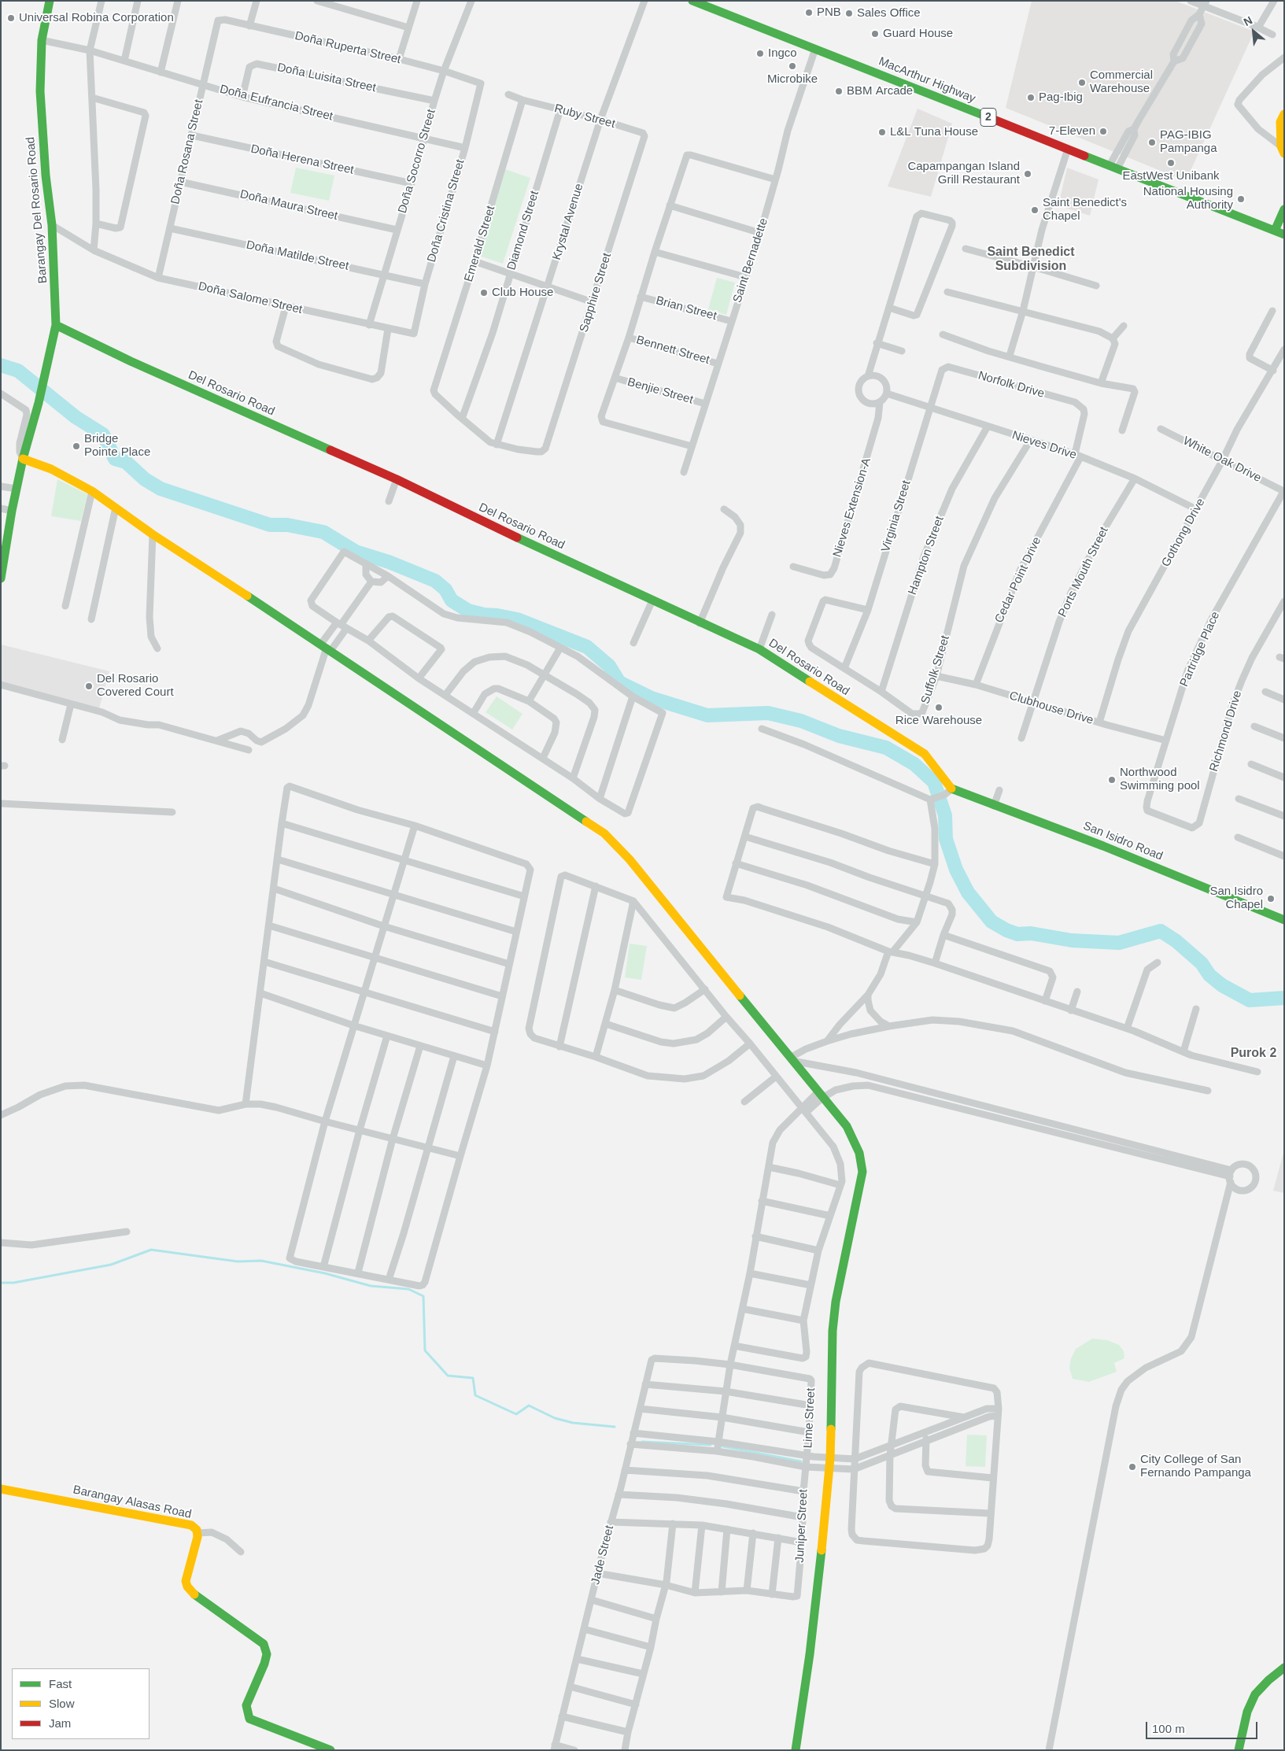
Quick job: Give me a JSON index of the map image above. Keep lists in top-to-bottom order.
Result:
{
  "streets": {
    "main road": [
      "MacArthur Highway",
      "2",
      "Barangay Del Rosario Road",
      "Del Rosario Road",
      "San Isidro Road",
      "Barangay Alasas Road"
    ],
    "street": [
      "Doña Ruperta Street",
      "Doña Luisita Street",
      "Doña Eufrancia Street",
      "Ruby Street",
      "Doña Rosana Street",
      "Doña Herena Street",
      "Doña Socorro Street",
      "Doña Maura Street",
      "Doña Cristina Street",
      "Krystal Avenue",
      "Diamond Street",
      "Emerald Street",
      "Doña Matilde Street",
      "Saint Bernadette",
      "Sapphire Street",
      "Doña Salome Street",
      "Brian Street",
      "Bennett Street",
      "Norfolk Drive",
      "Benjie Street",
      "Nieves Drive",
      "White Oak Drive",
      "Nieves Extension-A",
      "Virginia Street",
      "Gothong Drive",
      "Hampton Street",
      "Ports Mouth Street",
      "Cedar Point Drive",
      "Partridge Place",
      "Suffolk Street",
      "Clubhouse Drive",
      "Richmond Drive",
      "Lime Street",
      "Juniper Street",
      "Jade Street"
    ]
  },
  "crossings": [
    ["Doña Ruperta Street", "Doña Rosana Street"],
    ["Doña Ruperta Street", "Doña Socorro Street"],
    ["Doña Ruperta Street", "Doña Cristina Street"],
    ["Doña Luisita Street", "Doña Eufrancia Street"],
    ["Doña Luisita Street", "Doña Socorro Street"],
    ["MacArthur Highway", "Saint Bernadette"],
    ["Doña Eufrancia Street", "Doña Rosana Street"],
    ["Doña Eufrancia Street", "Doña Socorro Street"],
    ["Doña Eufrancia Street", "Barangay Del Rosario Road"],
    ["Doña Eufrancia Street", "Doña Cristina Street"],
    ["Ruby Street", "Krystal Avenue"],
    ["Ruby Street", "Diamond Street"],
    ["Ruby Street", "Emerald Street"],
    ["Ruby Street", "Sapphire Street"],
    ["Doña Rosana Street", "Doña Herena Street"],
    ["Doña Rosana Street", "Doña Maura Street"],
    ["Doña Rosana Street", "Doña Matilde Street"],
    ["Doña Rosana Street", "Doña Salome Street"],
    ["Doña Herena Street", "Doña Socorro Street"],
    ["Doña Socorro Street", "Doña Maura Street"],
    ["Doña Socorro Street", "Doña Matilde Street"],
    ["Doña Socorro Street", "Doña Salome Street"],
    ["Barangay Del Rosario Road", "Doña Salome Street"],
    ["Barangay Del Rosario Road", "Del Rosario Road"],
    ["Doña Cristina Street", "Doña Matilde Street"],
    ["Doña Cristina Street", "Doña Salome Street"],
    ["Krystal Avenue", "Sapphire Street"],
    ["Diamond Street", "Emerald Street"],
    ["Saint Bernadette", "Brian Street"],
    ["Saint Bernadette", "Bennett Street"],
    ["Saint Bernadette", "Benjie Street"],
    ["Norfolk Drive", "Virginia Street"],
    ["Norfolk Drive", "Cedar Point Drive"],
    ["Del Rosario Road", "San Isidro Road"],
    ["Nieves Drive", "Nieves Extension-A"],
    ["Nieves Drive", "Virginia Street"],
    ["Nieves Drive", "Gothong Drive"],
    ["Nieves Drive", "Hampton Street"],
    ["Nieves Drive", "Ports Mouth Street"],
    ["Nieves Drive", "Cedar Point Drive"],
    ["Nieves Drive", "Suffolk Street"],
    ["White Oak Drive", "Gothong Drive"],
    ["White Oak Drive", "Partridge Place"],
    ["Virginia Street", "Suffolk Street"],
    ["Gothong Drive", "Clubhouse Drive"],
    ["Hampton Street", "Suffolk Street"],
    ["Ports Mouth Street", "Clubhouse Drive"],
    ["Cedar Point Drive", "Clubhouse Drive"],
    ["Partridge Place", "Clubhouse Drive"],
    ["Partridge Place", "Richmond Drive"],
    ["Suffolk Street", "Clubhouse Drive"],
    ["Lime Street", "Juniper Street"],
    ["Lime Street", "Jade Street"]
  ],
  "districts": ["Saint Benedict Subdivision", "Purok 2"],
  "places": [
    "PNB",
    "Sales Office",
    "Universal Robina Corporation",
    "Guard House",
    "Ingco",
    "Microbike",
    "Commercial Warehouse",
    "BBM Arcade",
    "Pag-Ibig",
    "7-Eleven",
    "L&L Tuna House",
    "PAG-IBIG Pampanga",
    "EastWest Unibank",
    "Capampangan Island Grill Restaurant",
    "National Housing Authority",
    "Saint Benedict's Chapel",
    "Club House",
    "Bridge Pointe Place",
    "Del Rosario Covered Court",
    "Rice Warehouse",
    "Northwood Swimming pool",
    "San Isidro Chapel",
    "City College of San Fernando Pampanga"
  ],
  "legend": ["Fast", "Slow", "Jam"],
  "scale_bar": "100 m",
  "north": "top left"
}
